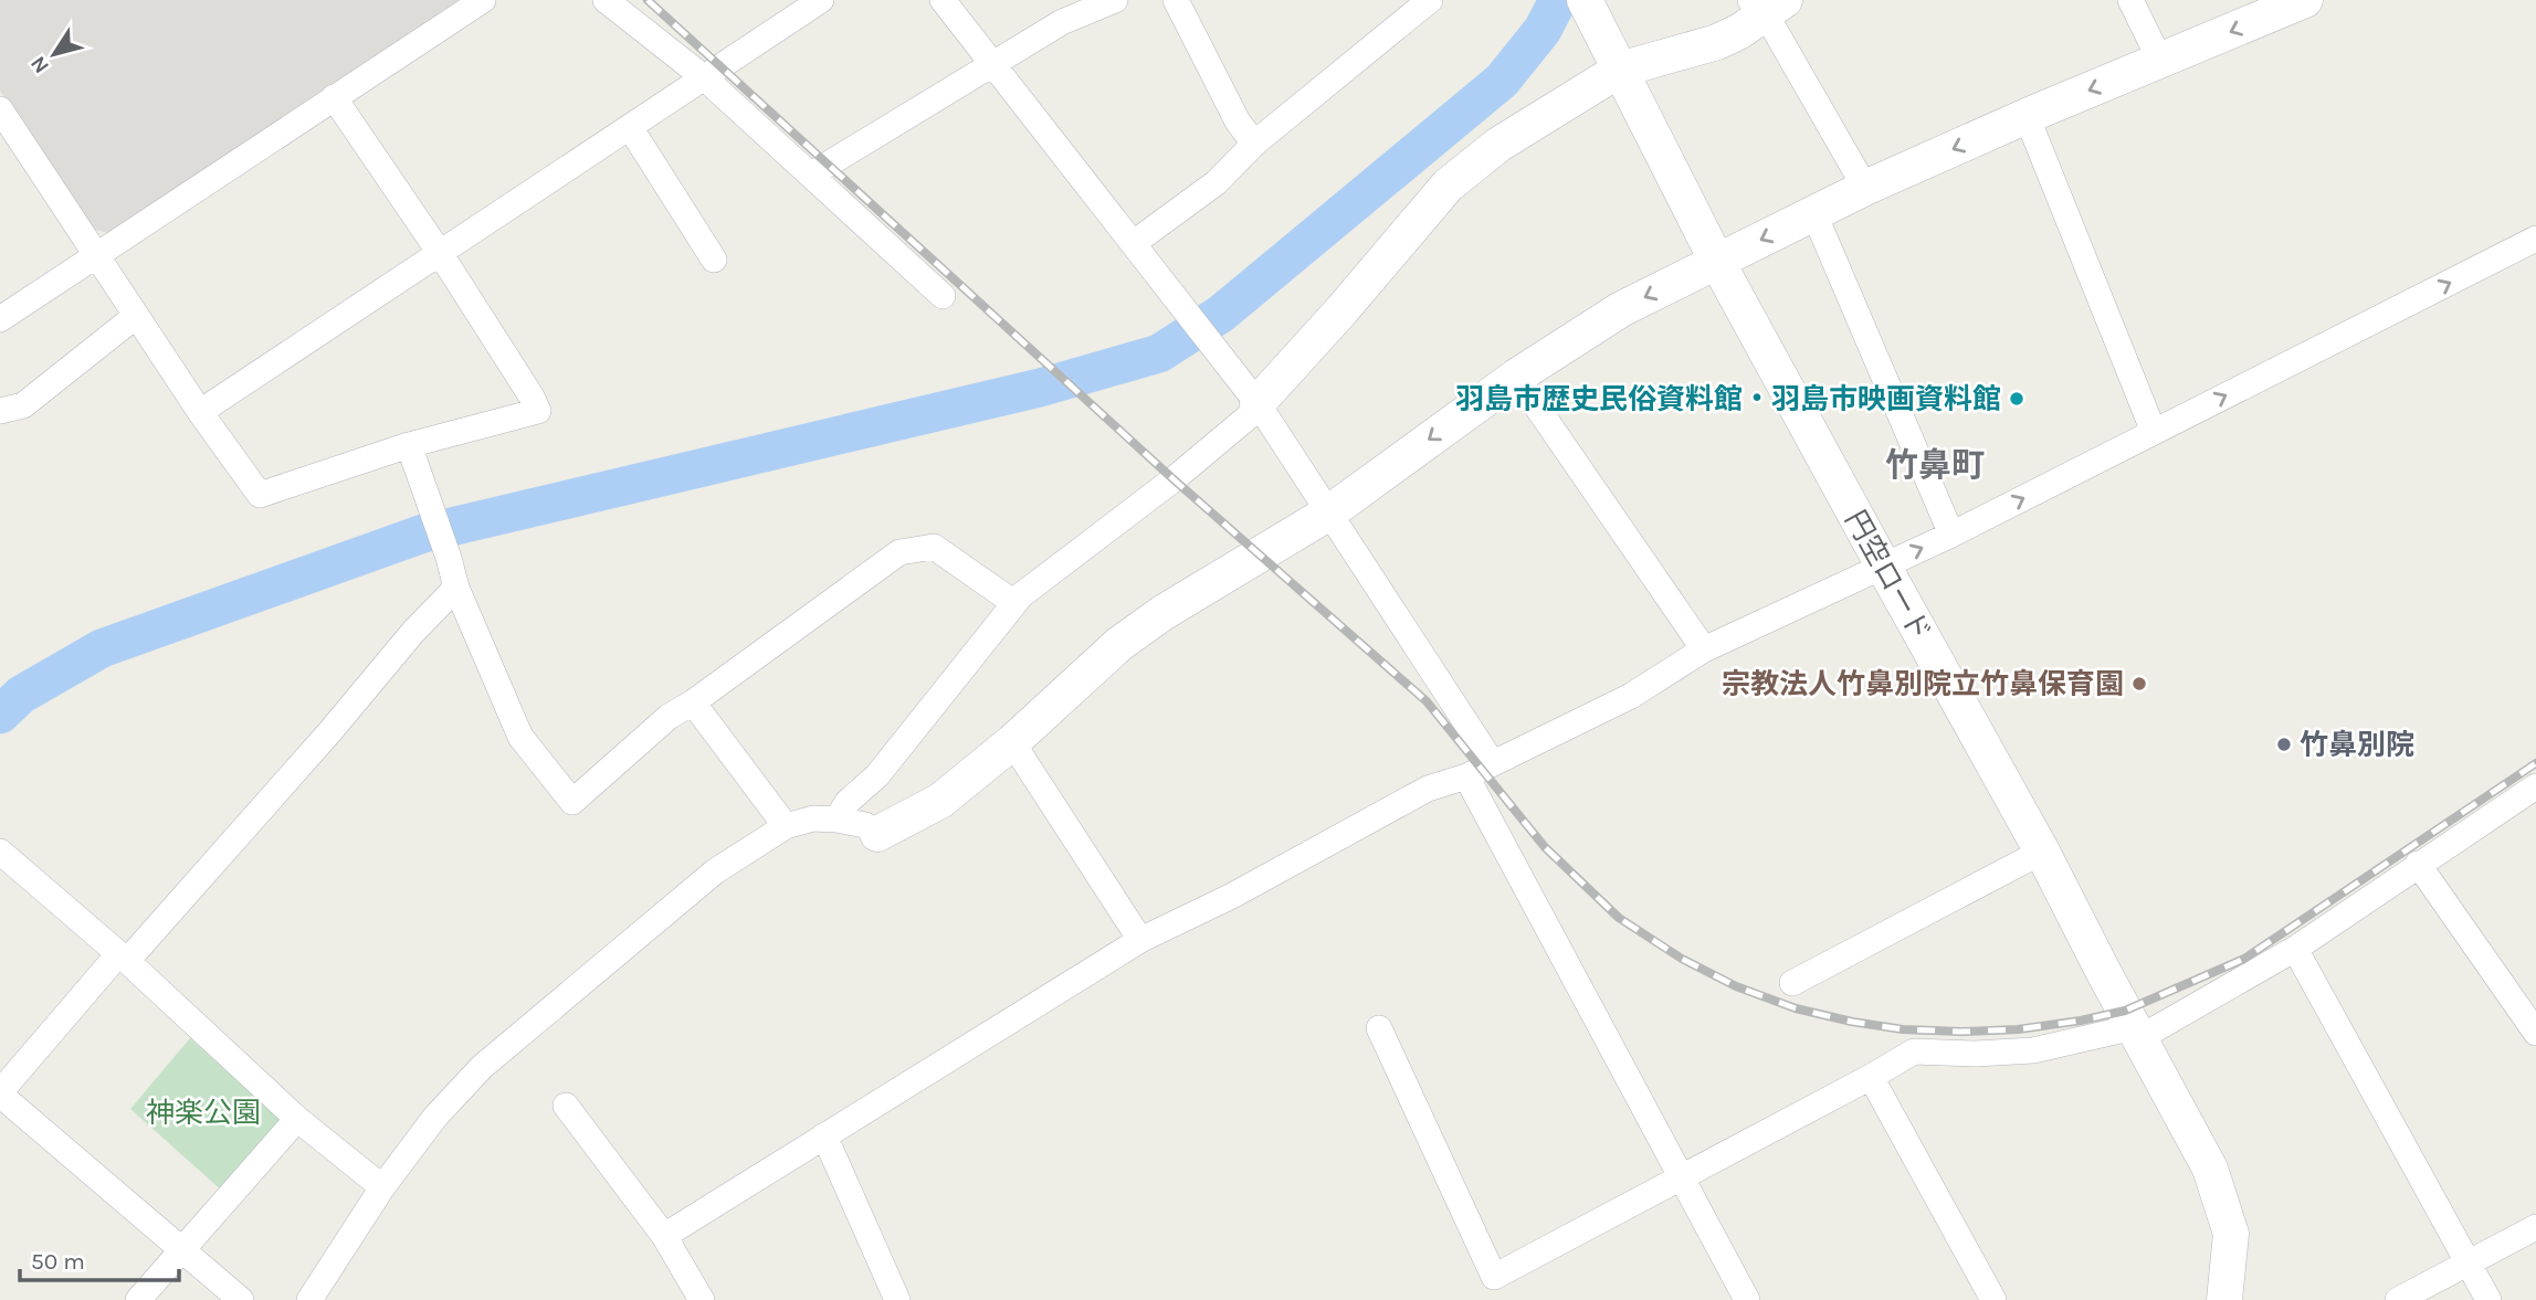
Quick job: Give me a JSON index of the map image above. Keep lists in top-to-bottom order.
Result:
{
  "streets": {
    "street": ["円空ロード"]
  },
  "districts": ["竹鼻町"],
  "parks": ["神楽公園"],
  "places": ["羽島市歴史民俗資料館・羽島市映画資料館", "宗教法人竹鼻別院立竹鼻保育園", "竹鼻別院"],
  "scale_bar": "50 m",
  "north": "bottom left"
}
